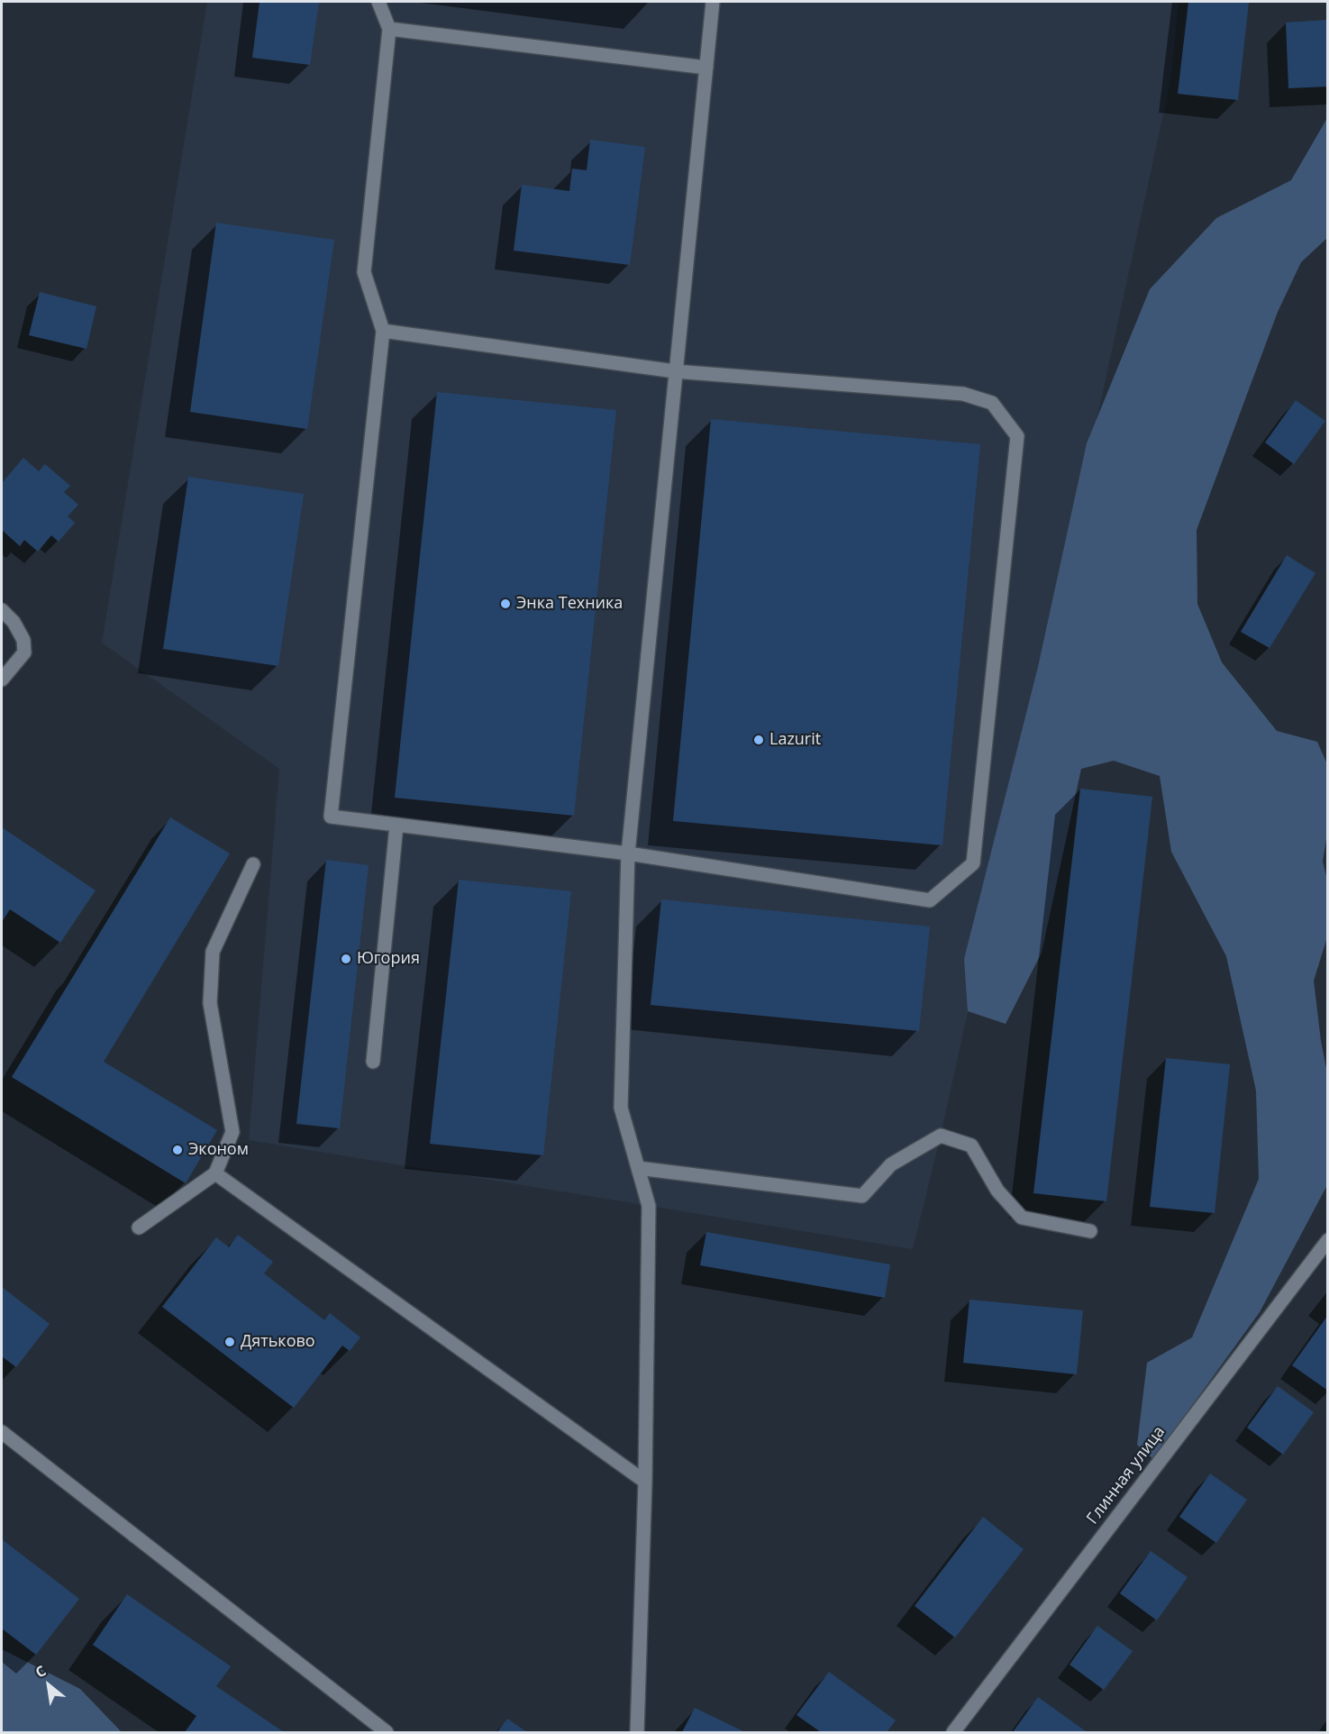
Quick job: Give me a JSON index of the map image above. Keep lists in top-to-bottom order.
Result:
{
  "streets": {
    "street": ["Глинная улица"]
  },
  "places": [
    "Энка Техника",
    "Lazurit",
    "Югория",
    "Эконом",
    "Дятьково"
  ],
  "north": "top left"
}
